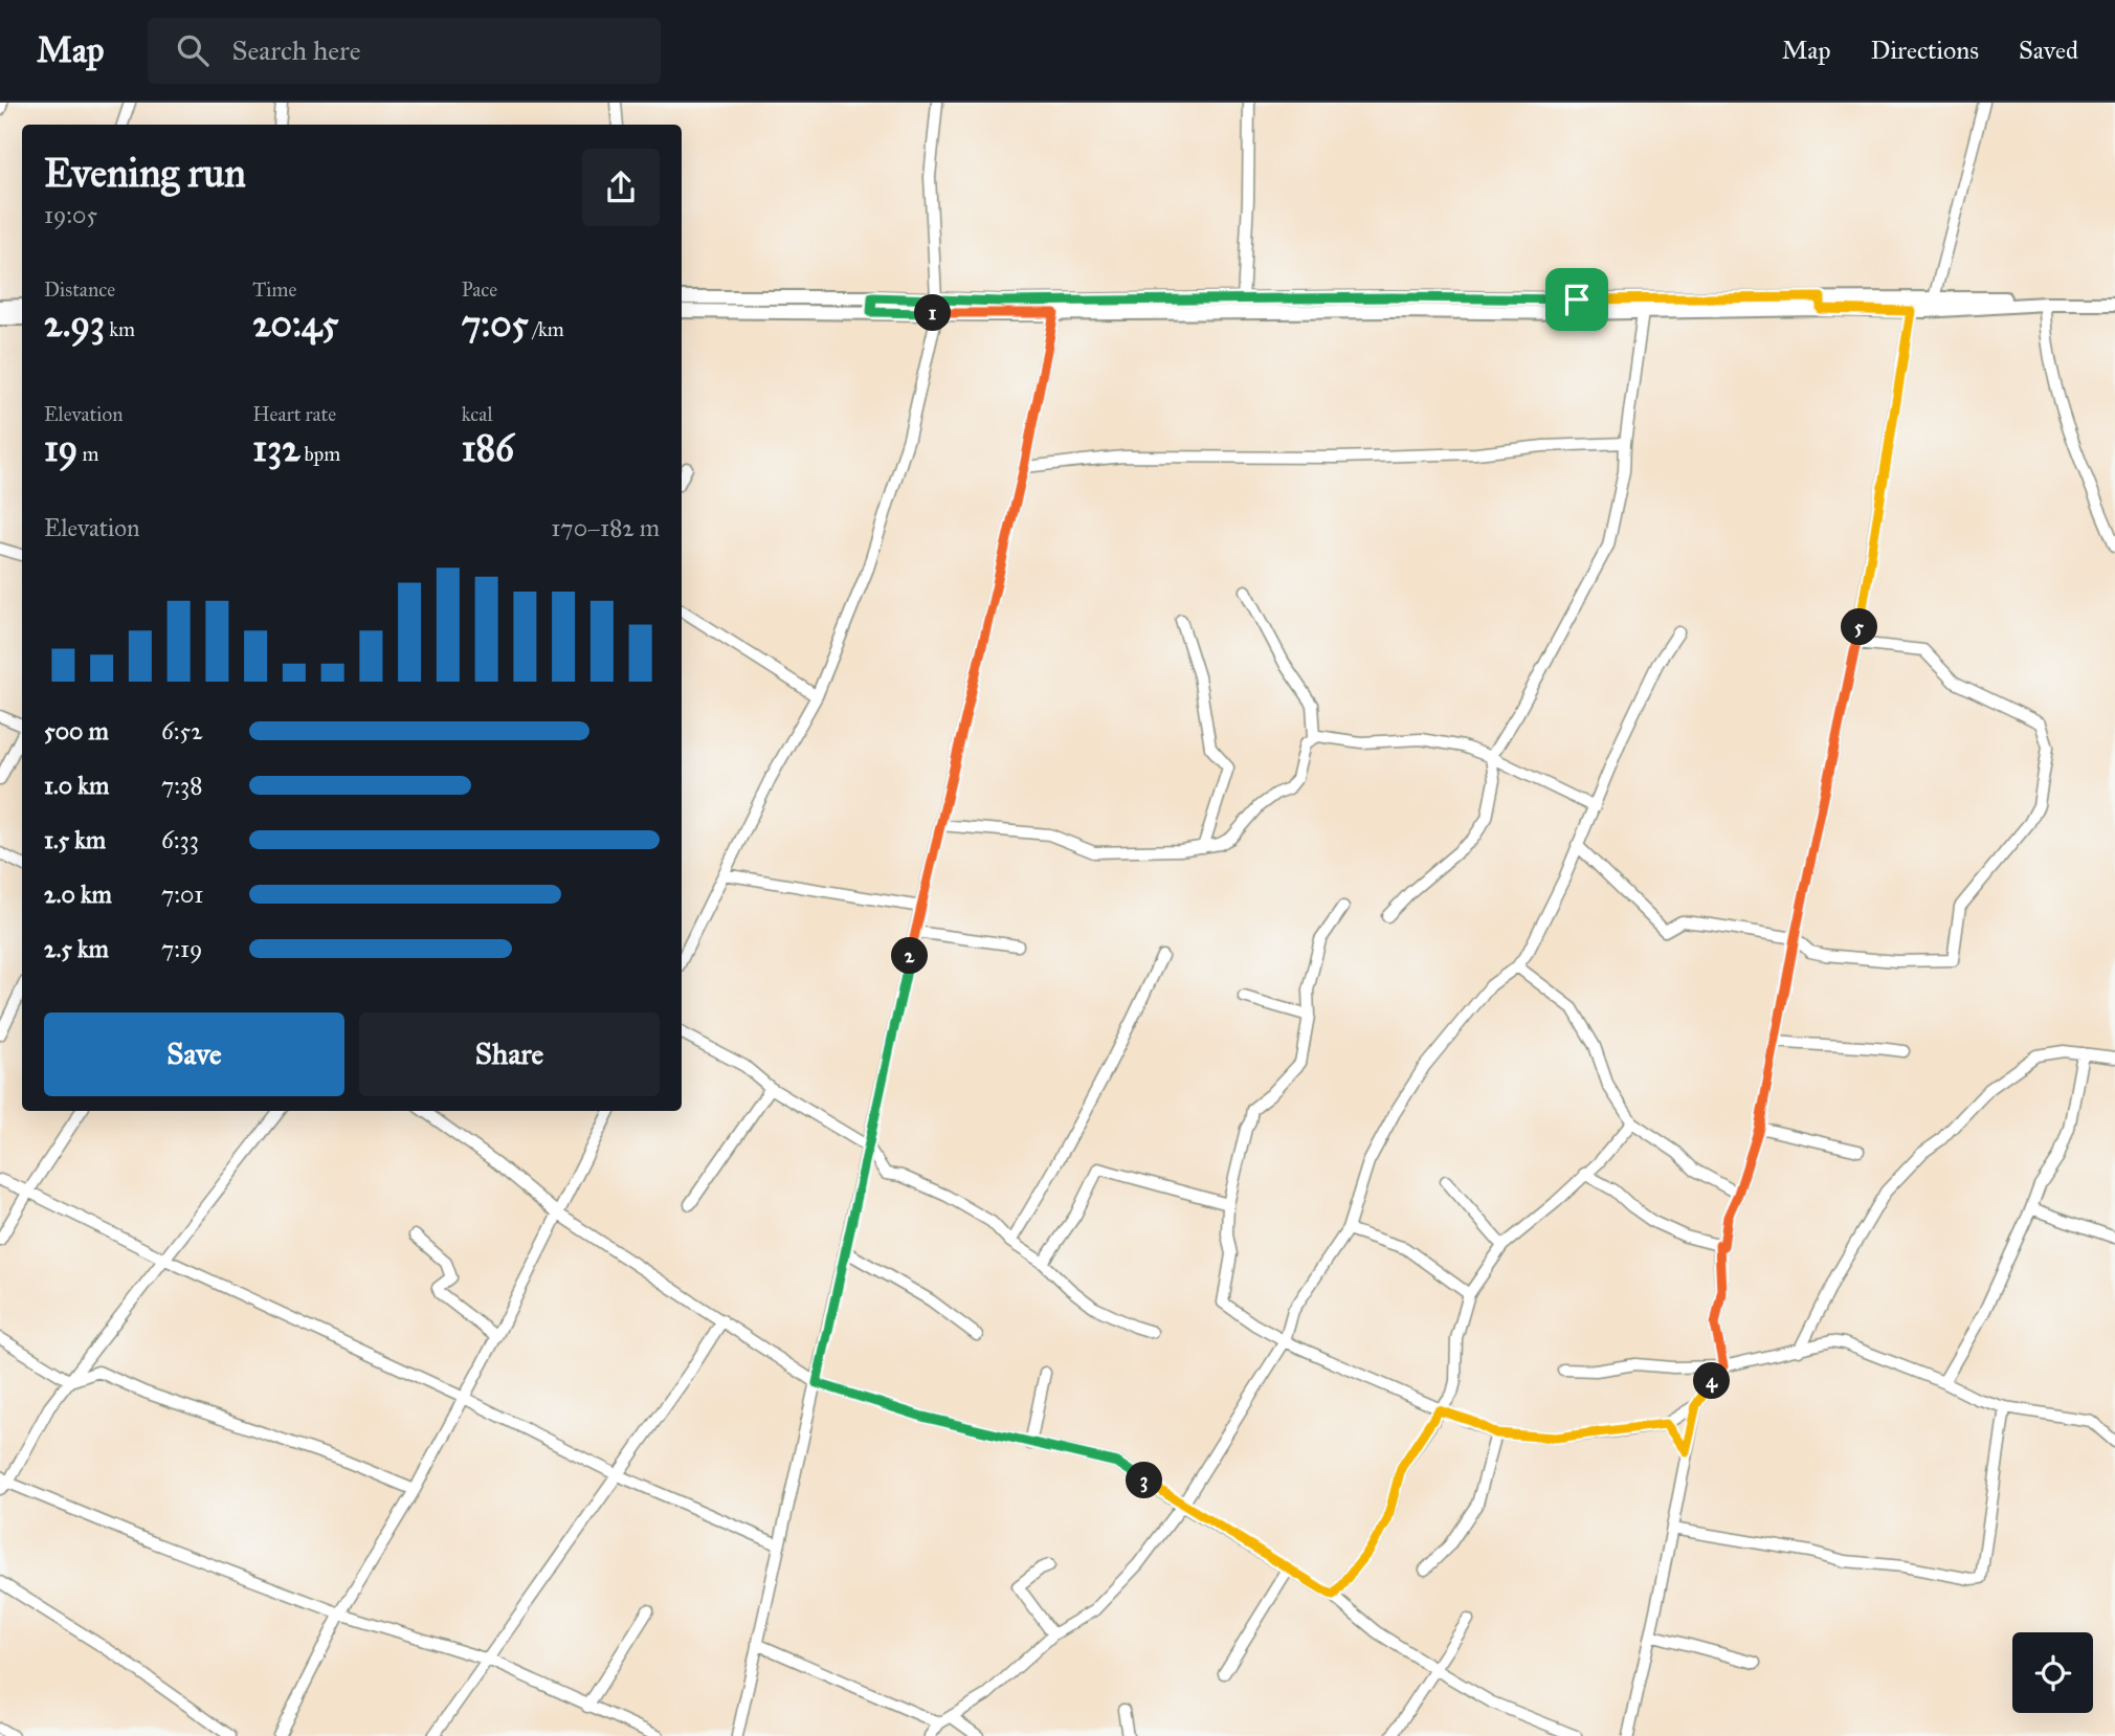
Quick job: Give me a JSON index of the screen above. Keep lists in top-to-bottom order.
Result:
{
  "page": {
    "header": "Map",
    "search": "Search here",
    "nav": ["Map", "Directions", "Saved"],
    "heading": ["Evening run", "19:05"],
    "stats": [
      ["Distance", "2.93 km"],
      ["Time", "20:45"],
      ["Pace", "7:05 /km"],
      ["Elevation", "19 m"],
      ["Heart rate", "132 bpm"],
      ["kcal", "186"]
    ],
    "pins": [
      "1",
      "5",
      "2",
      "4",
      "3"
    ],
    "chart": ["Elevation", "170–182 m"],
    "list": [
      {
        "name": "500 m",
        "note": "6:52"
      },
      {
        "name": "1.0 km",
        "note": "7:38"
      },
      {
        "name": "1.5 km",
        "note": "6:33"
      },
      {
        "name": "2.0 km",
        "note": "7:01"
      },
      {
        "name": "2.5 km",
        "note": "7:19"
      }
    ],
    "buttons": ["Save", "Share"]
  }
}
